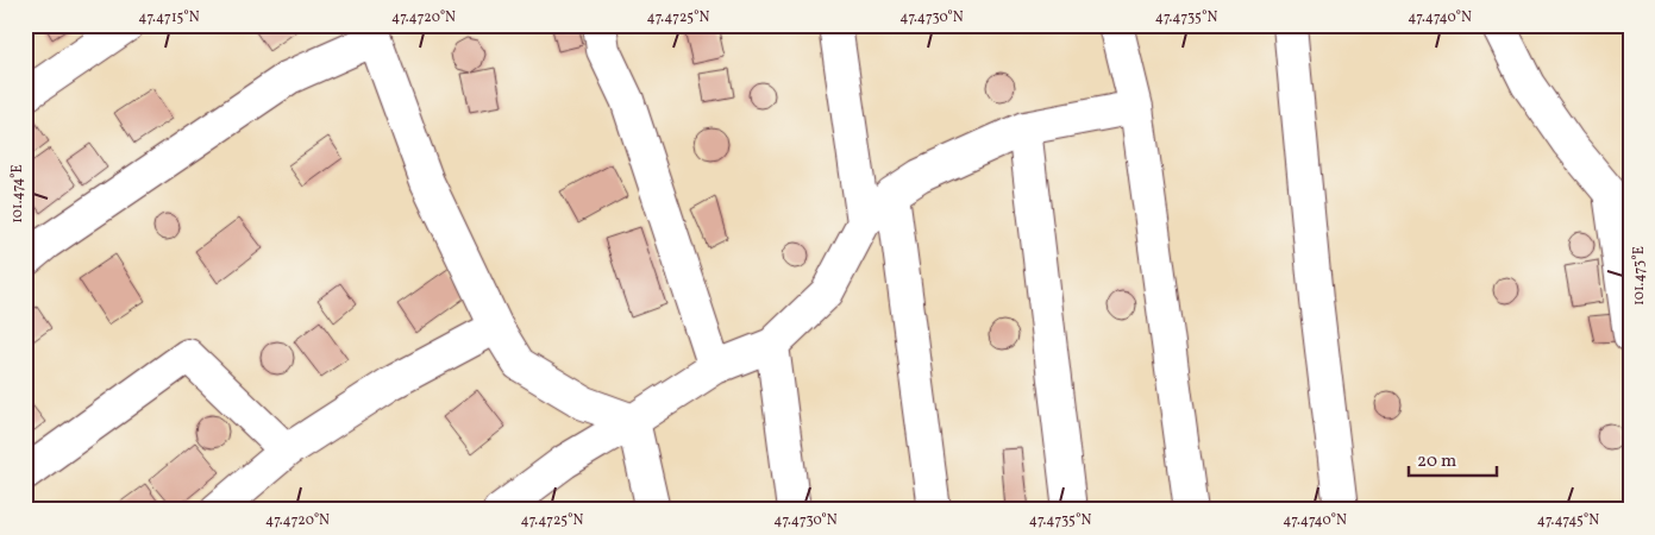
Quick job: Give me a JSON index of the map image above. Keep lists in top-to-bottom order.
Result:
{
  "scale_bar": "20 m",
  "coordinates": [
    "47.4715°N",
    "47.4720°N",
    "47.4725°N",
    "47.4730°N",
    "47.4735°N",
    "47.4740°N",
    "101.474°E",
    "101.473°E",
    "47.4745°N"
  ]
}
